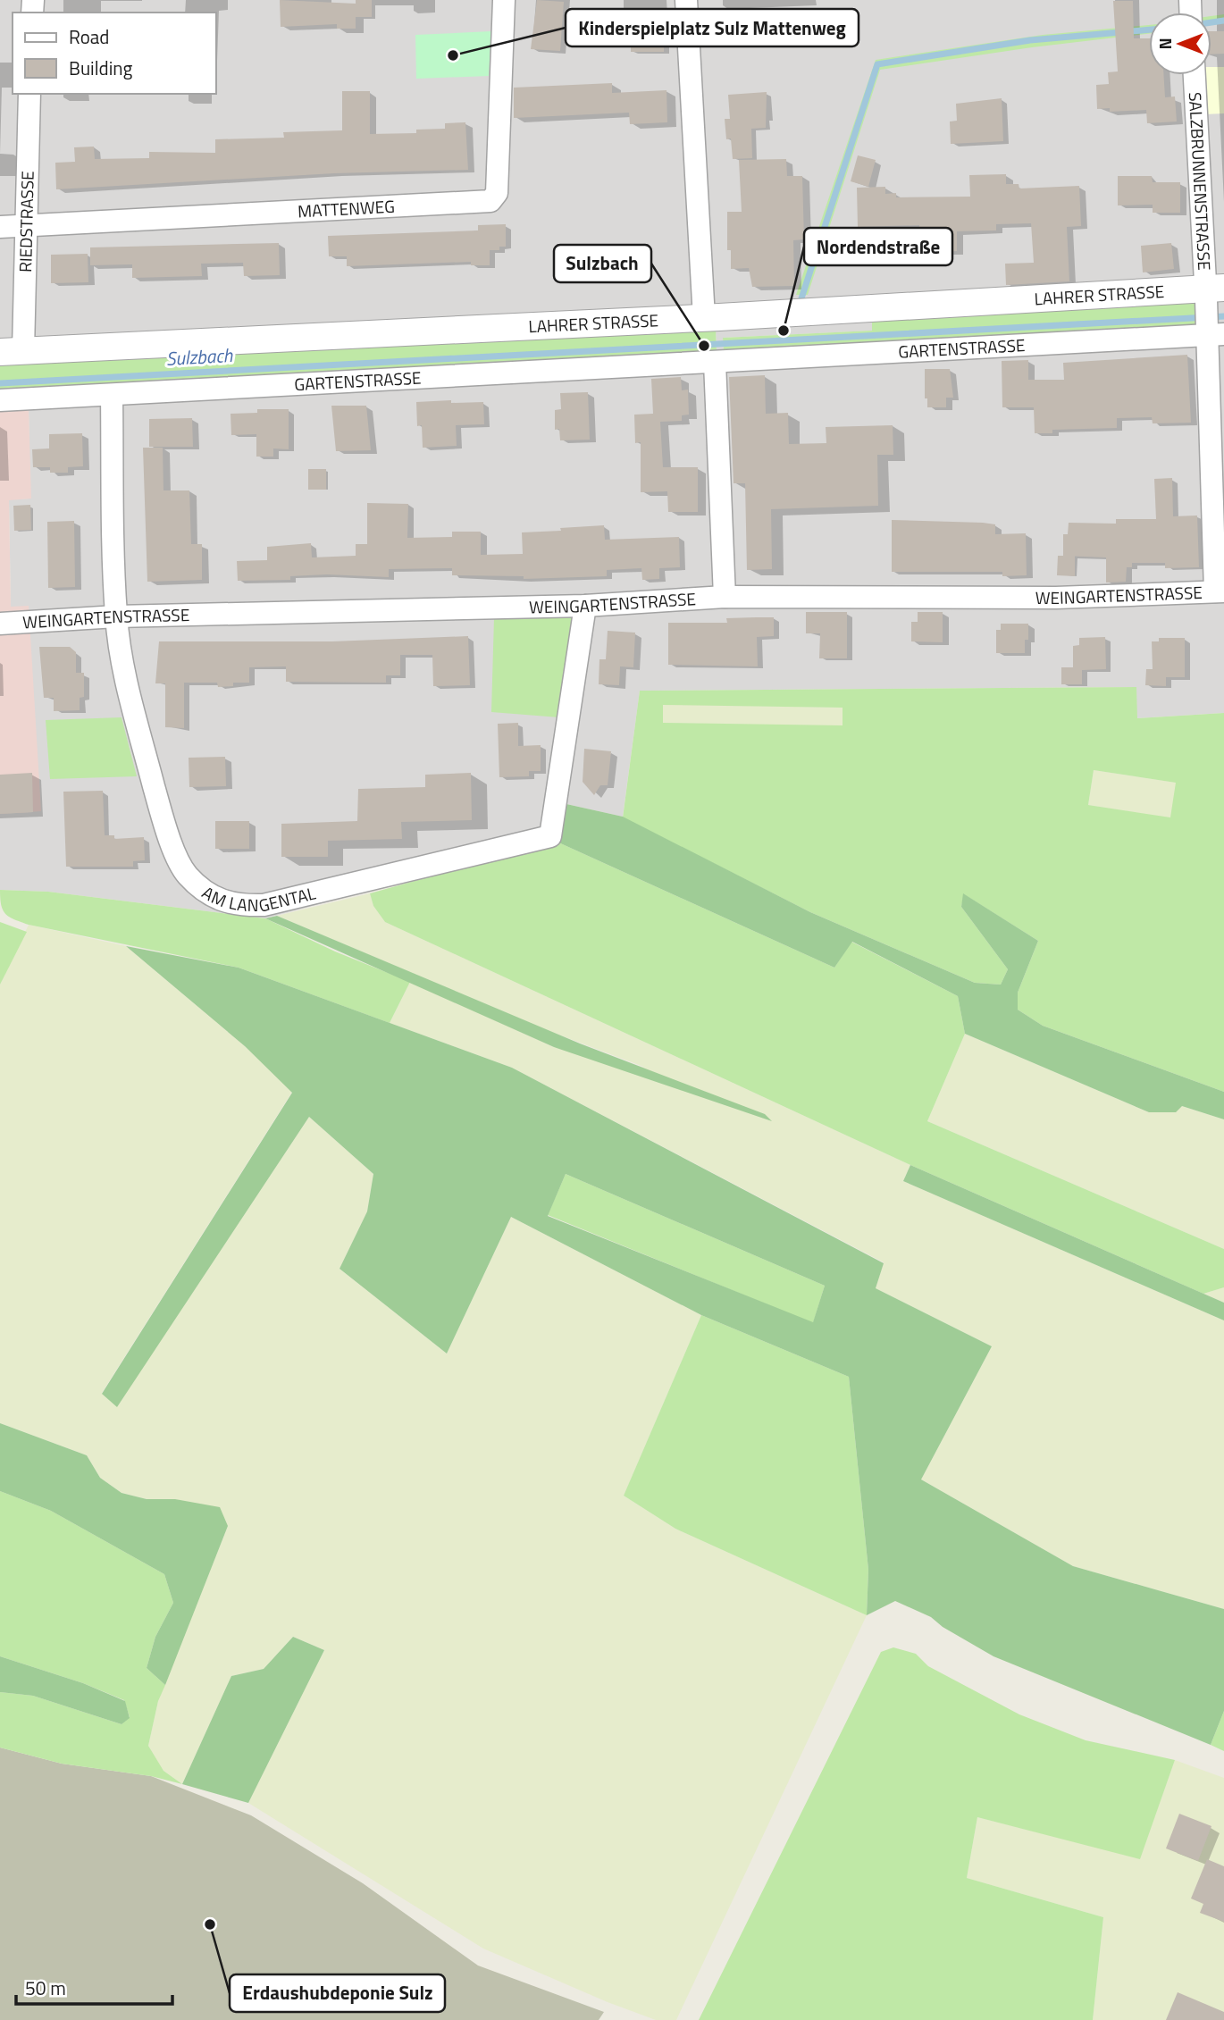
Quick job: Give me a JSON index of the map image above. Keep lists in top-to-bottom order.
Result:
{
  "streets": {
    "street": [
      "SALZBRUNNENSTRASSE",
      "MATTENWEG",
      "RIEDSTRASSE",
      "LAHRER STRASSE",
      "GARTENSTRASSE",
      "WEINGARTENSTRASSE",
      "AM LANGENTAL"
    ]
  },
  "crossings": [
    ["SALZBRUNNENSTRASSE", "LAHRER STRASSE"],
    ["MATTENWEG", "RIEDSTRASSE"],
    ["RIEDSTRASSE", "LAHRER STRASSE"],
    ["GARTENSTRASSE", "AM LANGENTAL"],
    ["WEINGARTENSTRASSE", "AM LANGENTAL"]
  ],
  "water": ["Sulzbach"],
  "places": [
    "Kinderspielplatz Sulz Mattenweg",
    "Nordendstraße",
    "Sulzbach",
    "Erdaushubdeponie Sulz"
  ],
  "legend": ["Road", "Building"],
  "scale_bar": "50 m",
  "north": "left"
}
